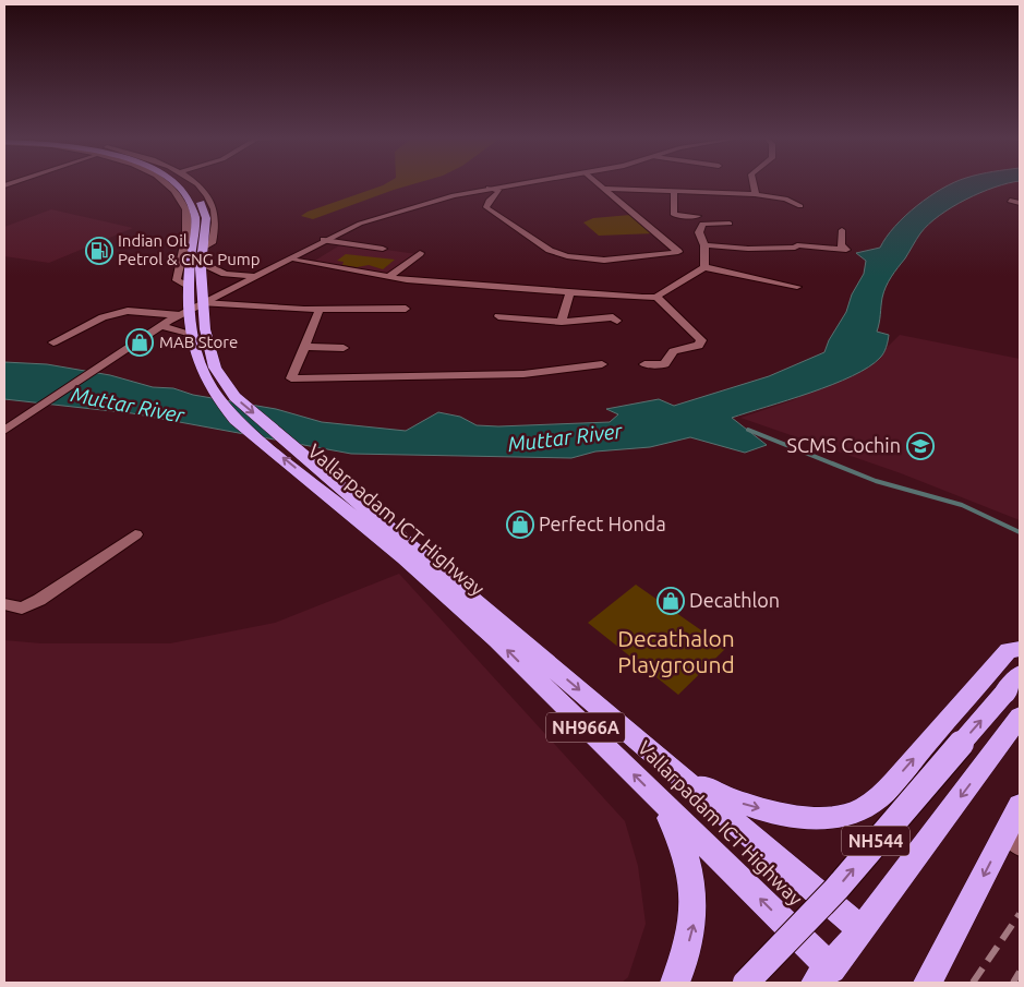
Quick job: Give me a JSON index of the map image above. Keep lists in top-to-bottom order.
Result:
{
  "streets": {
    "highway": ["Vallarpadam ICT Highway", "NH966A", "NH544"]
  },
  "water": ["Muttar River"],
  "parks": ["Decathalon Playground"],
  "places": {
    "fuel station": ["Indian Oil Petrol & CNG Pump"],
    "shop": ["MAB Store", "Perfect Honda", "Decathlon"],
    "school or university": ["SCMS Cochin"]
  }
}
